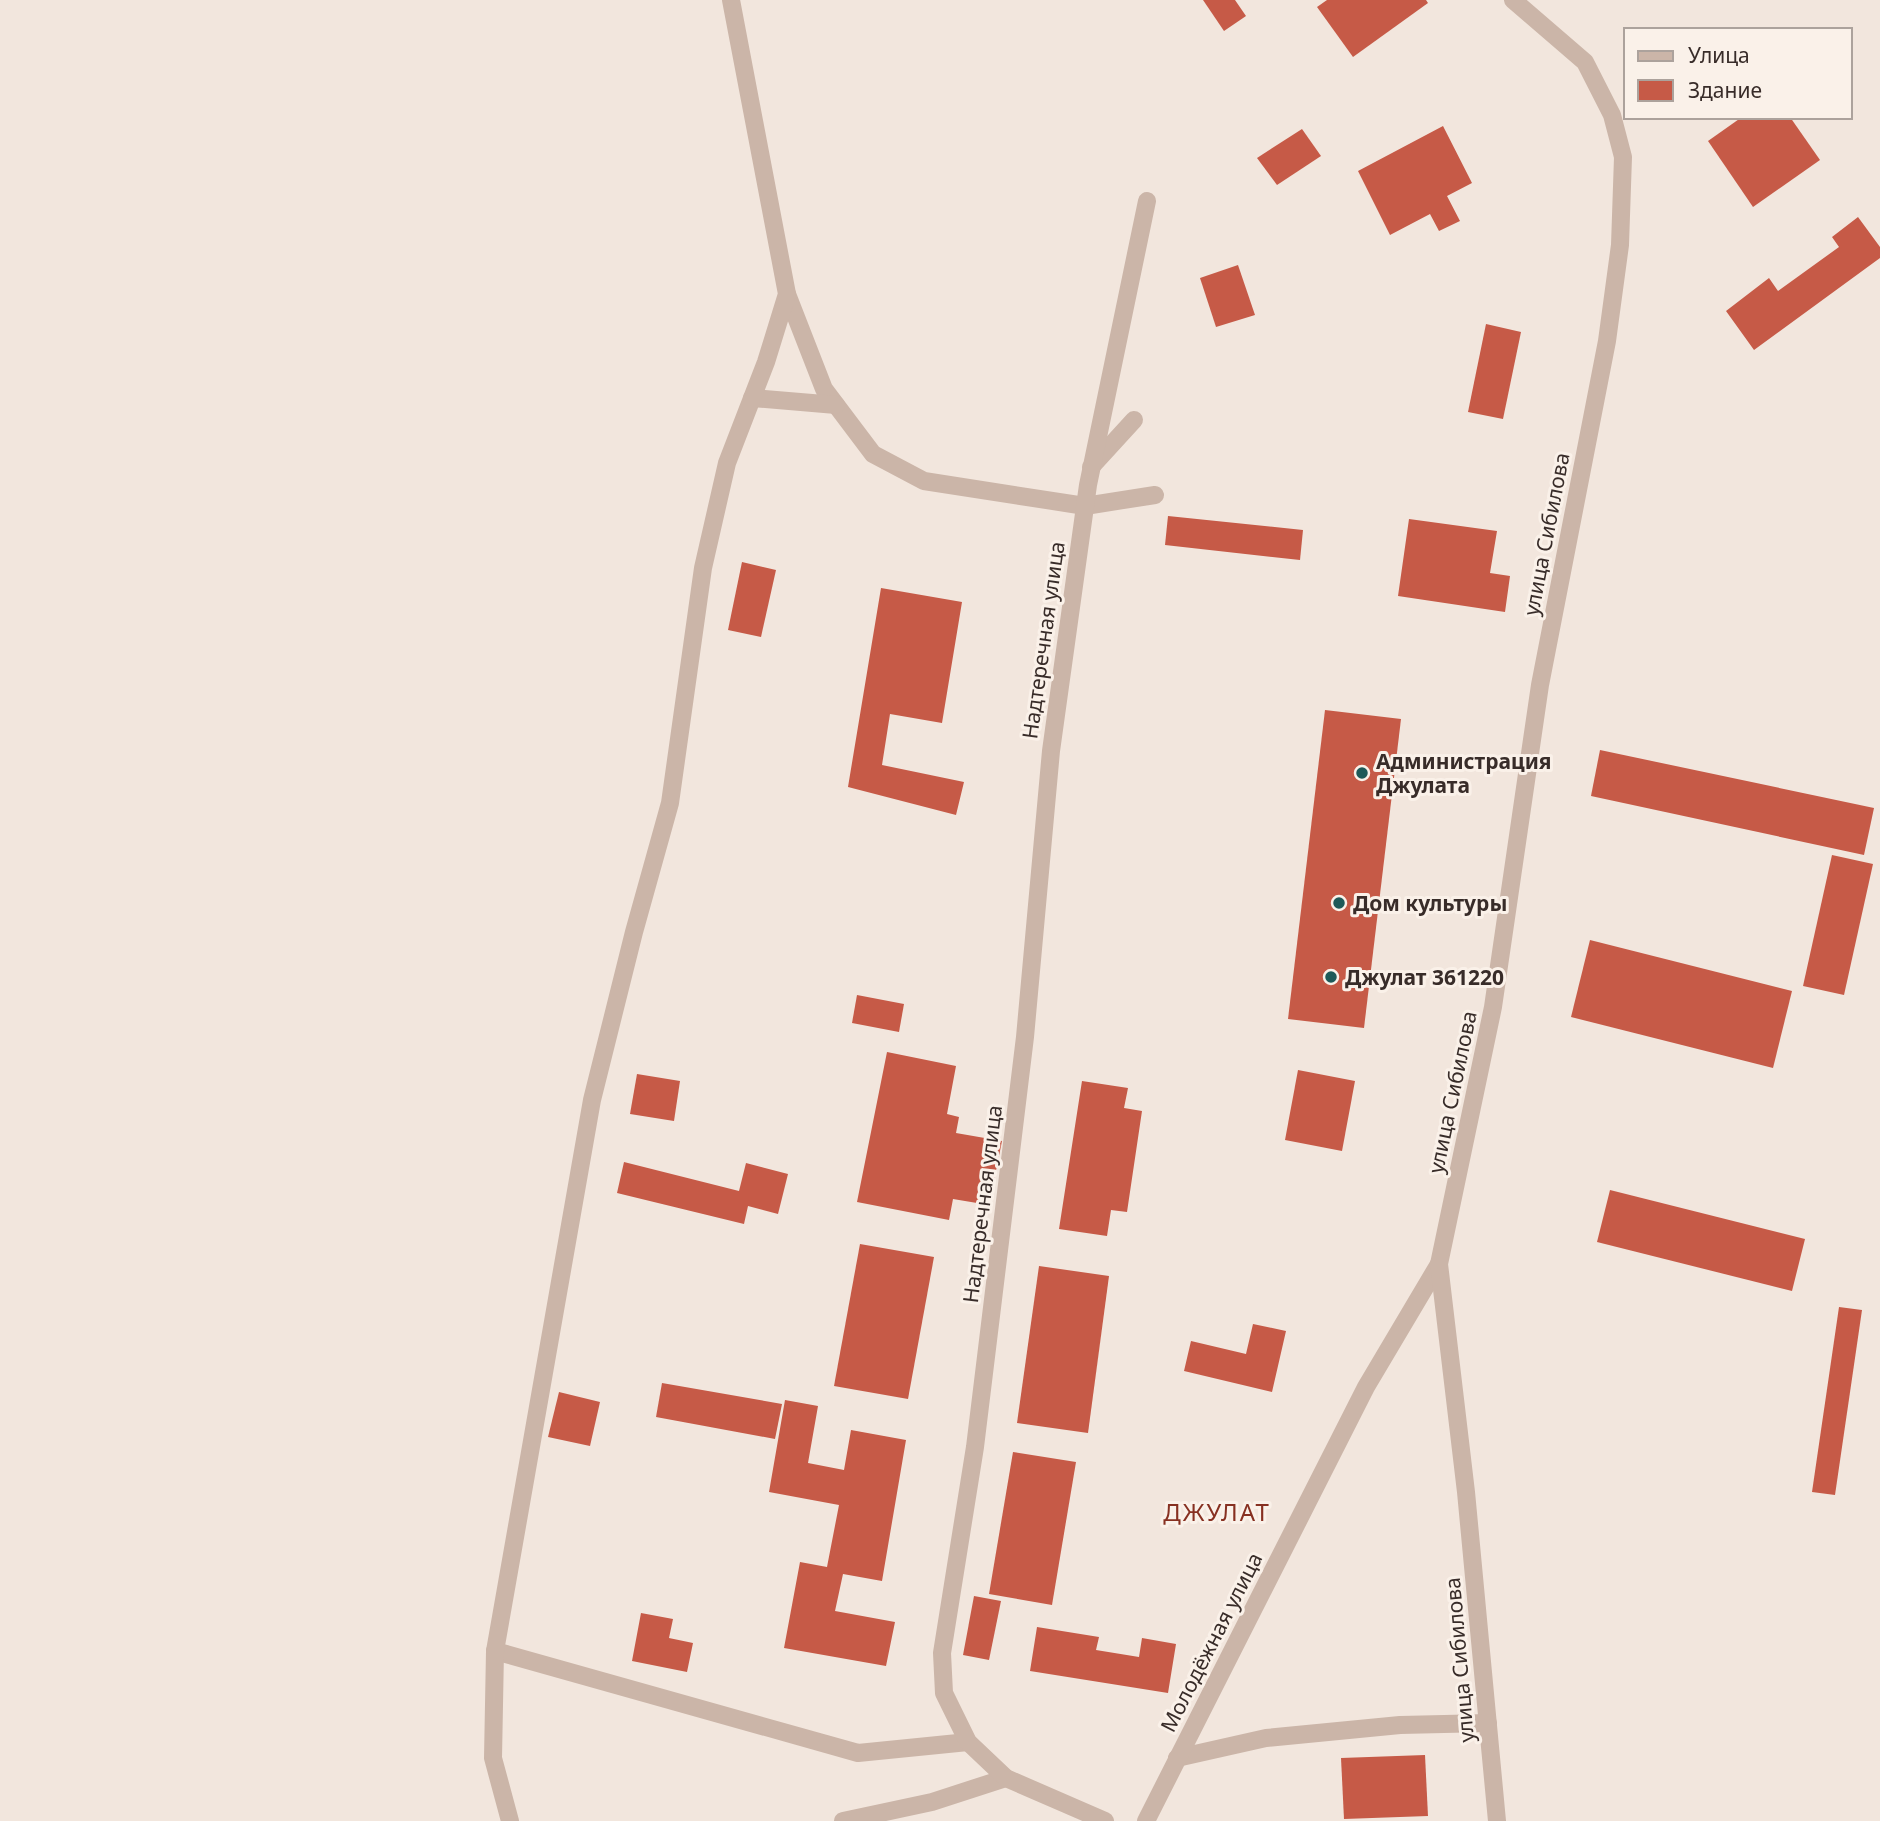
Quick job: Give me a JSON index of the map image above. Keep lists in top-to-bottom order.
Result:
{
  "streets": {
    "street": ["улица Сибилова", "Надтеречная улица", "Молодёжная улица"]
  },
  "crossings": [
    ["улица Сибилова", "Молодёжная улица"]
  ],
  "districts": ["ДЖУЛАТ"],
  "places": ["Администрация Джулата", "Дом культуры", "Джулат 361220"],
  "legend": ["Улица", "Здание"]
}
